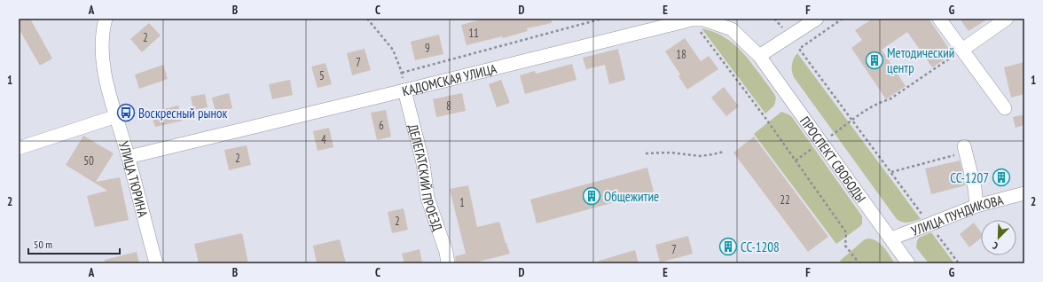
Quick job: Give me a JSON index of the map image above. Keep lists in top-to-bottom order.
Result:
{
  "streets": {
    "street": [
      "КАДОМСКАЯ УЛИЦА",
      "ПРОСПЕКТ СВОБОДЫ",
      "ДЕЛЕГАТСКИЙ ПРОЕЗД",
      "УЛИЦА ТЮРИНА",
      "УЛИЦА ПУНДИКОВА"
    ]
  },
  "crossings": [
    ["КАДОМСКАЯ УЛИЦА", "ДЕЛЕГАТСКИЙ ПРОЕЗД"],
    ["КАДОМСКАЯ УЛИЦА", "УЛИЦА ТЮРИНА"],
    ["ПРОСПЕКТ СВОБОДЫ", "УЛИЦА ПУНДИКОВА"]
  ],
  "places": {
    "building": [
      "Методический центр",
      "СС-1207",
      "Общежитие",
      "СС-1208"
    ],
    "bus stop": ["Воскресный рынок"]
  },
  "house_numbers": [
    "11",
    "2",
    "9",
    "18",
    "7",
    "5",
    "8",
    "6",
    "4",
    "2",
    "50",
    "22",
    "1",
    "2",
    "7"
  ],
  "scale_bar": "50 m",
  "north": "bottom left",
  "grid": {
    "columns": [
      "A",
      "B",
      "C",
      "D",
      "E",
      "F",
      "G"
    ],
    "rows": ["1", "2"]
  }
}
